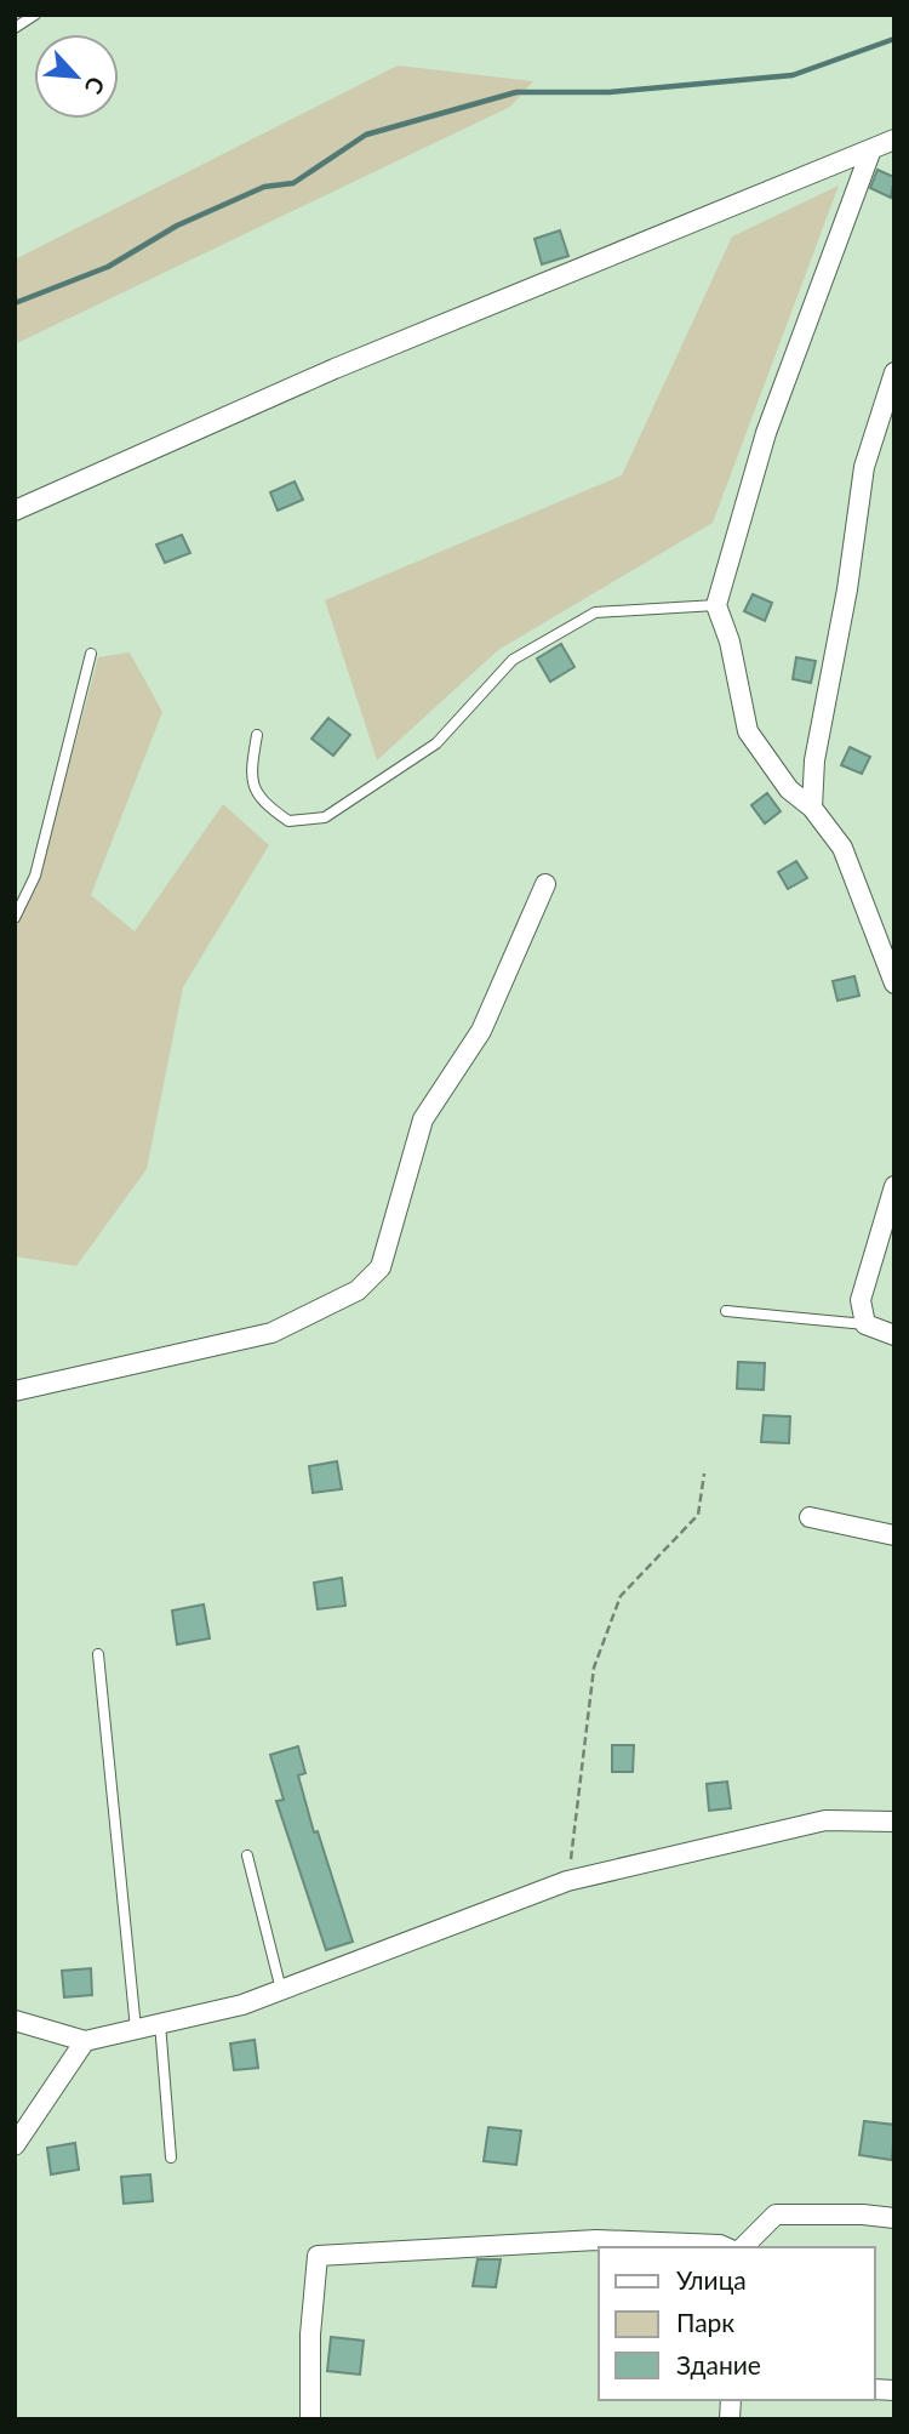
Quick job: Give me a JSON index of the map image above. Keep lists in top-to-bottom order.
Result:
{
  "legend": ["Улица", "Парк", "Здание"],
  "north": "bottom right"
}
